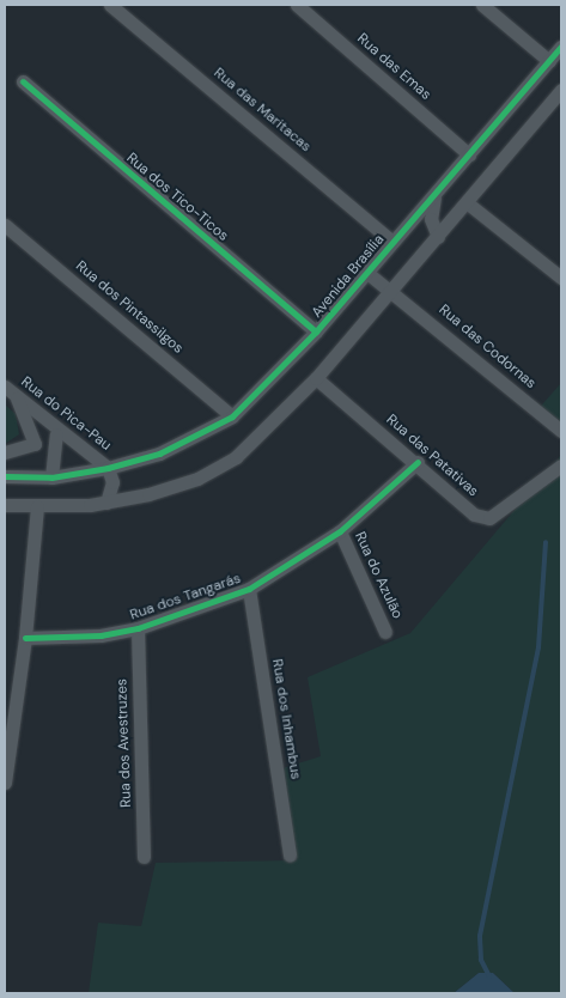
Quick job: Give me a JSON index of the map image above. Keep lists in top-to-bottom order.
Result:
{
  "streets": {
    "street": [
      "Rua das Emas",
      "Rua das Maritacas",
      "Rua dos Tico-Ticos",
      "Avenida Brasília",
      "Rua dos Pintassilgos",
      "Rua das Codornas",
      "Rua do Pica-Pau",
      "Rua das Patativas",
      "Rua do Azulão",
      "Rua dos Tangarás",
      "Rua dos Inhambus",
      "Rua dos Avestruzes"
    ]
  },
  "crossings": [
    ["Rua das Emas", "Avenida Brasília"],
    ["Rua das Maritacas", "Avenida Brasília"],
    ["Rua dos Tico-Ticos", "Avenida Brasília"],
    ["Avenida Brasília", "Rua dos Pintassilgos"],
    ["Avenida Brasília", "Rua das Codornas"],
    ["Avenida Brasília", "Rua do Pica-Pau"],
    ["Rua das Patativas", "Rua dos Tangarás"],
    ["Rua do Azulão", "Rua dos Tangarás"],
    ["Rua dos Tangarás", "Rua dos Inhambus"],
    ["Rua dos Tangarás", "Rua dos Avestruzes"]
  ]
}
